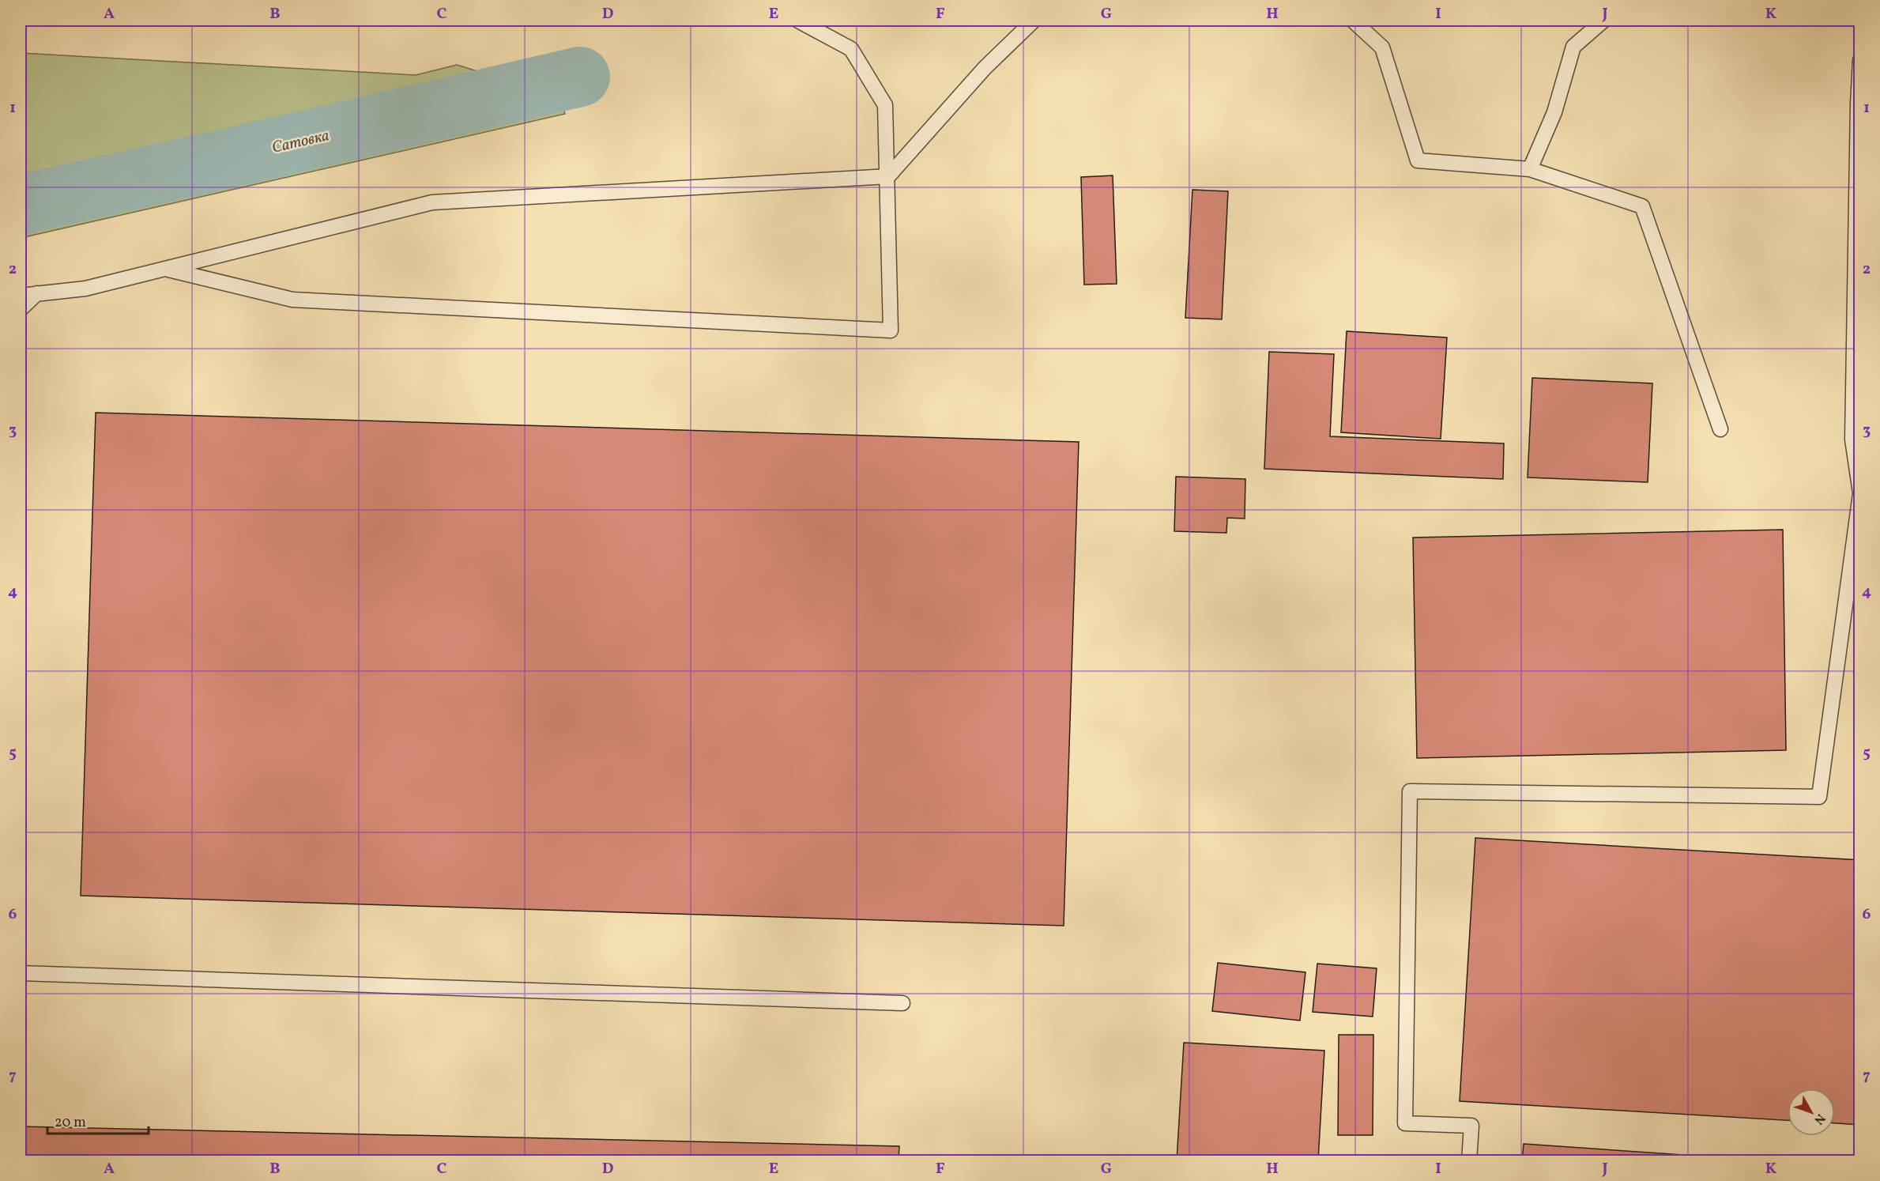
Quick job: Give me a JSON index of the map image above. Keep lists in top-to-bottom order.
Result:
{
  "water": ["Сатовка"],
  "scale_bar": "20 m",
  "north": "bottom right",
  "grid": {
    "columns": [
      "A",
      "B",
      "C",
      "D",
      "E",
      "F",
      "G",
      "H",
      "I",
      "J",
      "K"
    ],
    "rows": [
      "1",
      "2",
      "3",
      "4",
      "5",
      "6",
      "7"
    ]
  }
}
